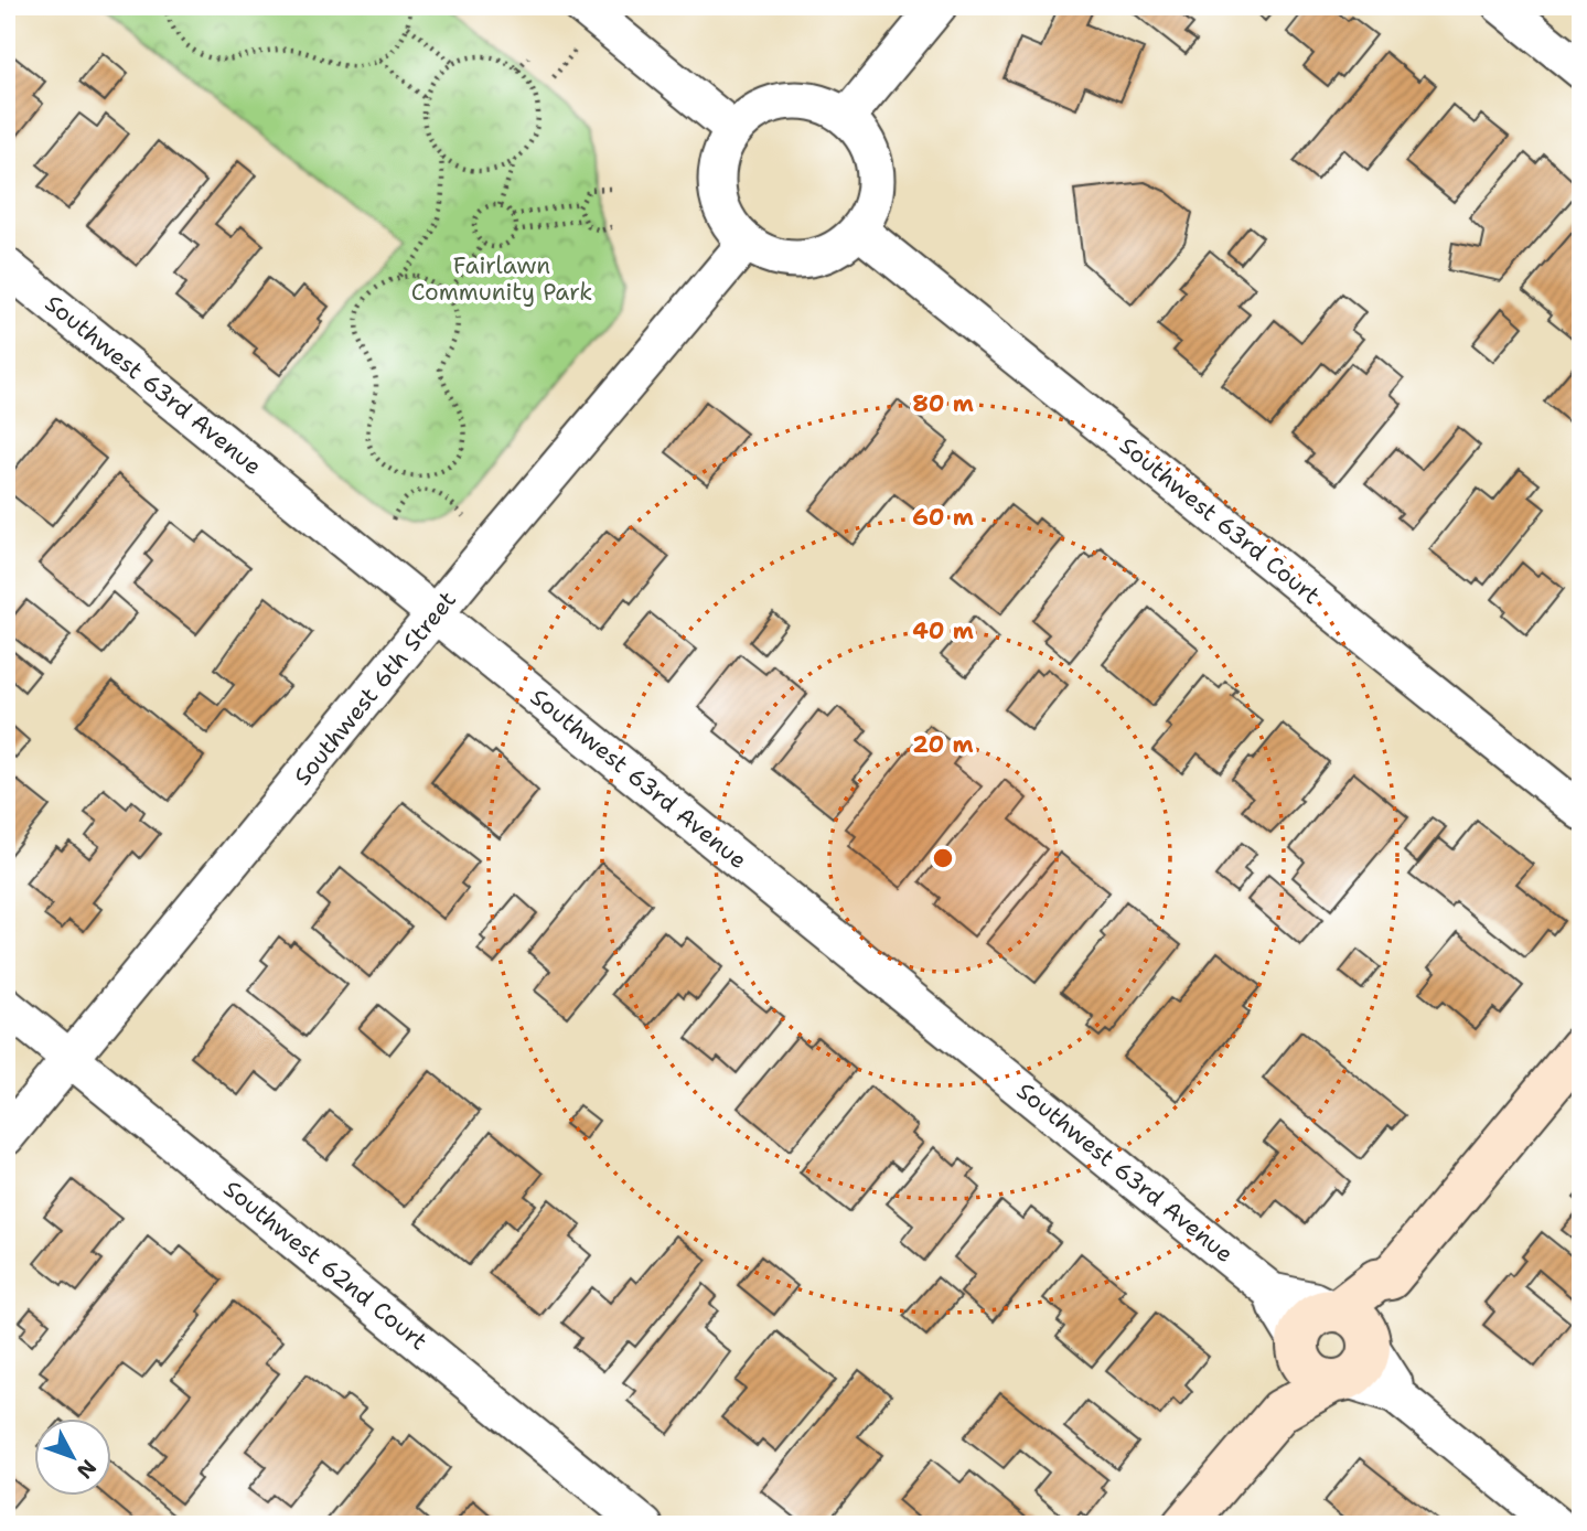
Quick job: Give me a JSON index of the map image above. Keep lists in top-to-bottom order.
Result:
{
  "streets": {
    "street": [
      "Southwest 63rd Avenue",
      "Southwest 63rd Court",
      "Southwest 6th Street",
      "Southwest 62nd Court"
    ]
  },
  "crossings": [
    ["Southwest 63rd Avenue", "Southwest 6th Street"],
    ["Southwest 63rd Court", "Southwest 6th Street"],
    ["Southwest 6th Street", "Southwest 62nd Court"]
  ],
  "parks": ["Fairlawn Community Park"],
  "north": "bottom right",
  "rings": [
    "80 m",
    "60 m",
    "40 m",
    "20 m"
  ]
}
